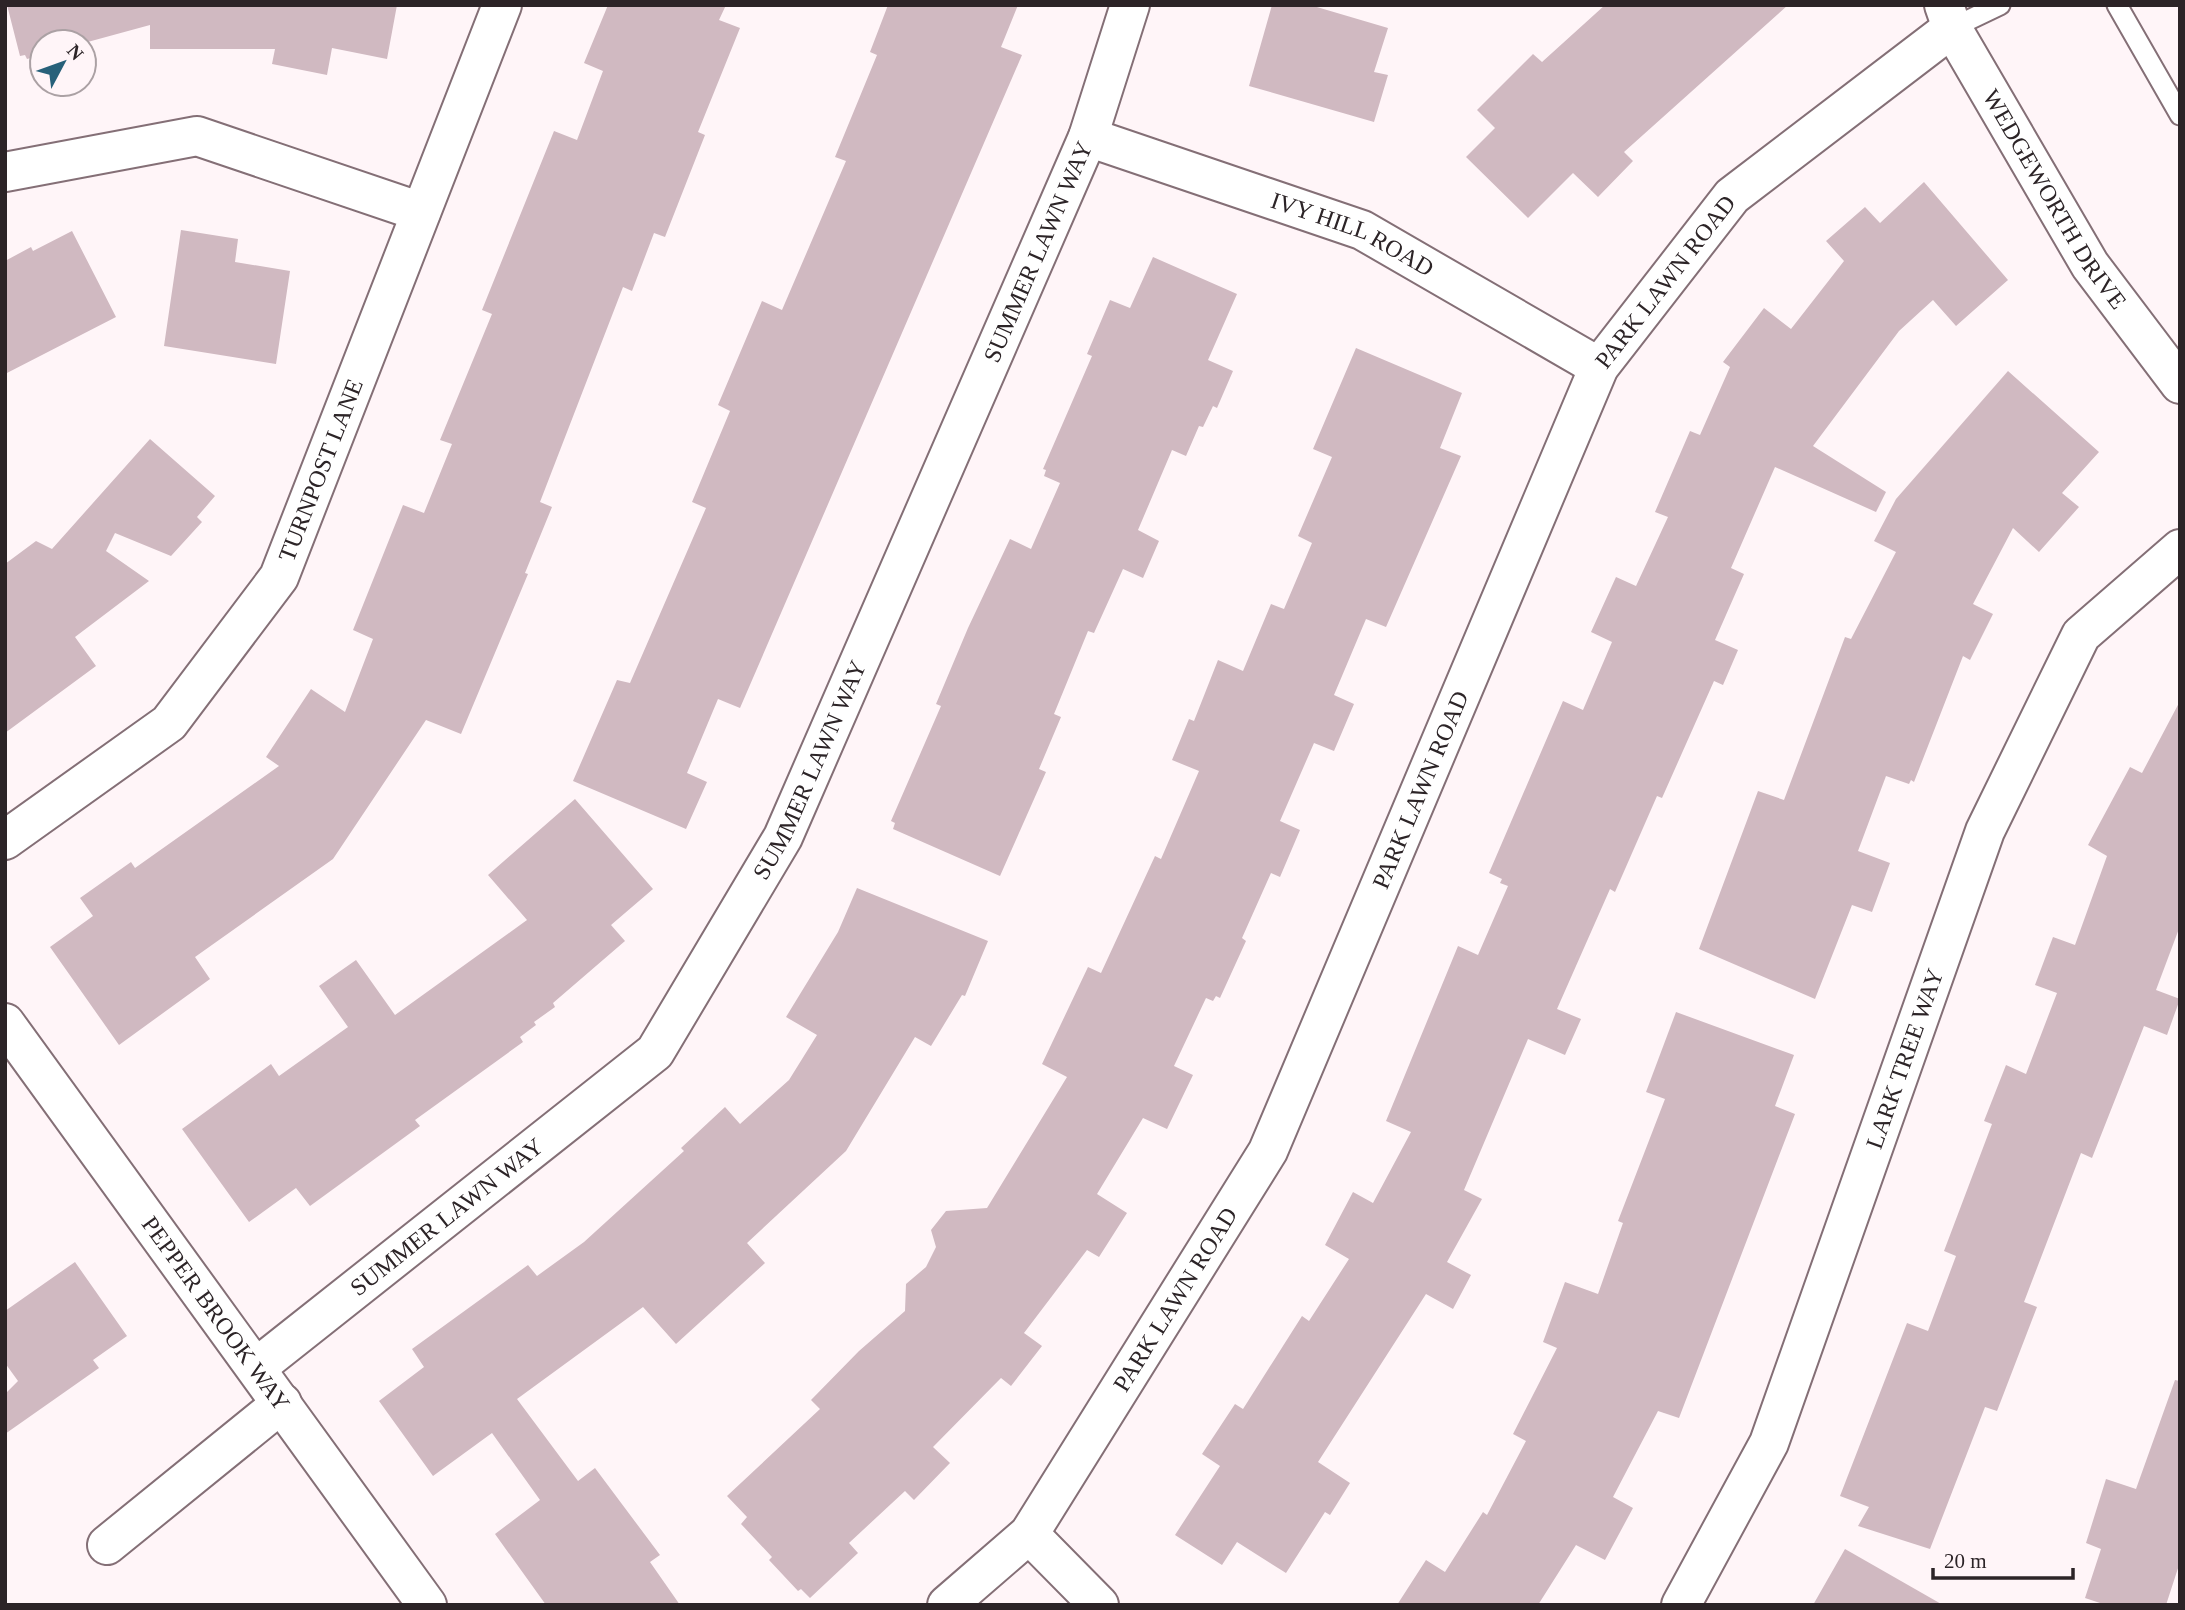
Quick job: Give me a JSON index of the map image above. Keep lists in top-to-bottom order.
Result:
{
  "streets": {
    "street": [
      "WEDGEWORTH DRIVE",
      "IVY HILL ROAD",
      "SUMMER LAWN WAY",
      "PARK LAWN ROAD",
      "TURNPOST LANE",
      "LARK TREE WAY",
      "PEPPER BROOK WAY"
    ]
  },
  "crossings": [
    ["WEDGEWORTH DRIVE", "PARK LAWN ROAD"],
    ["IVY HILL ROAD", "SUMMER LAWN WAY"],
    ["IVY HILL ROAD", "PARK LAWN ROAD"],
    ["SUMMER LAWN WAY", "PEPPER BROOK WAY"]
  ],
  "scale_bar": "20 m",
  "north": "top right"
}
